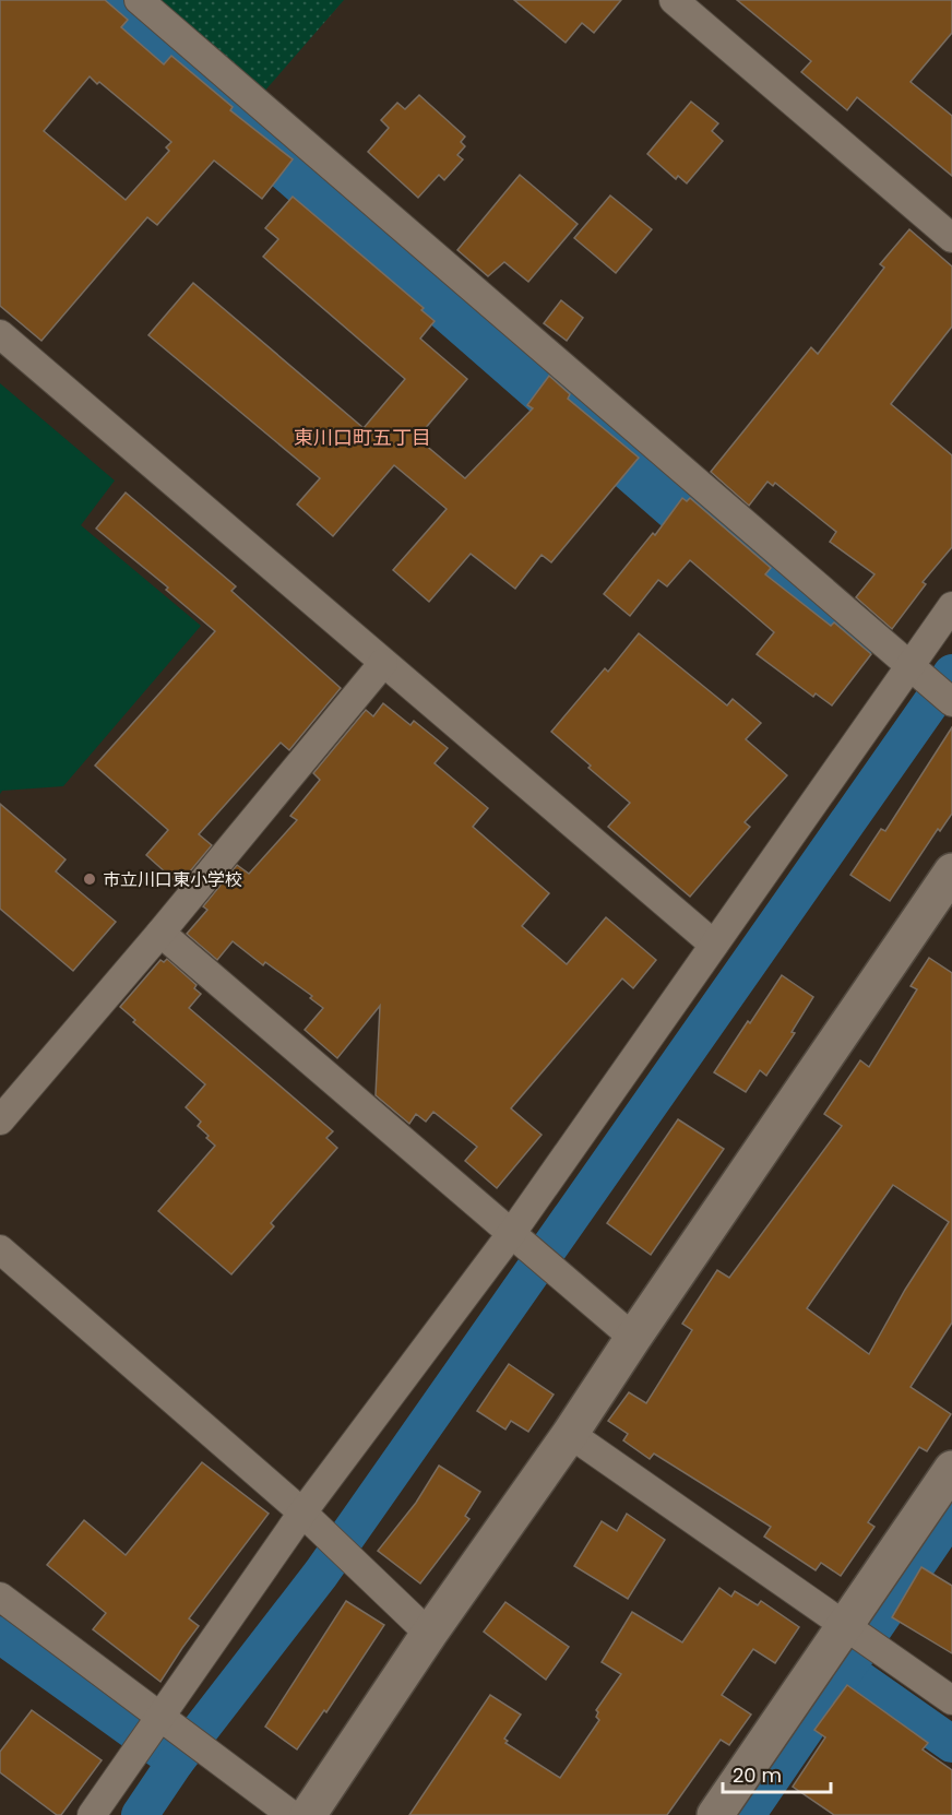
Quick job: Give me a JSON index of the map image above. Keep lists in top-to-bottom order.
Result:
{
  "districts": ["東川口町五丁目"],
  "places": ["市立川口東小学校"],
  "scale_bar": "20 m"
}
